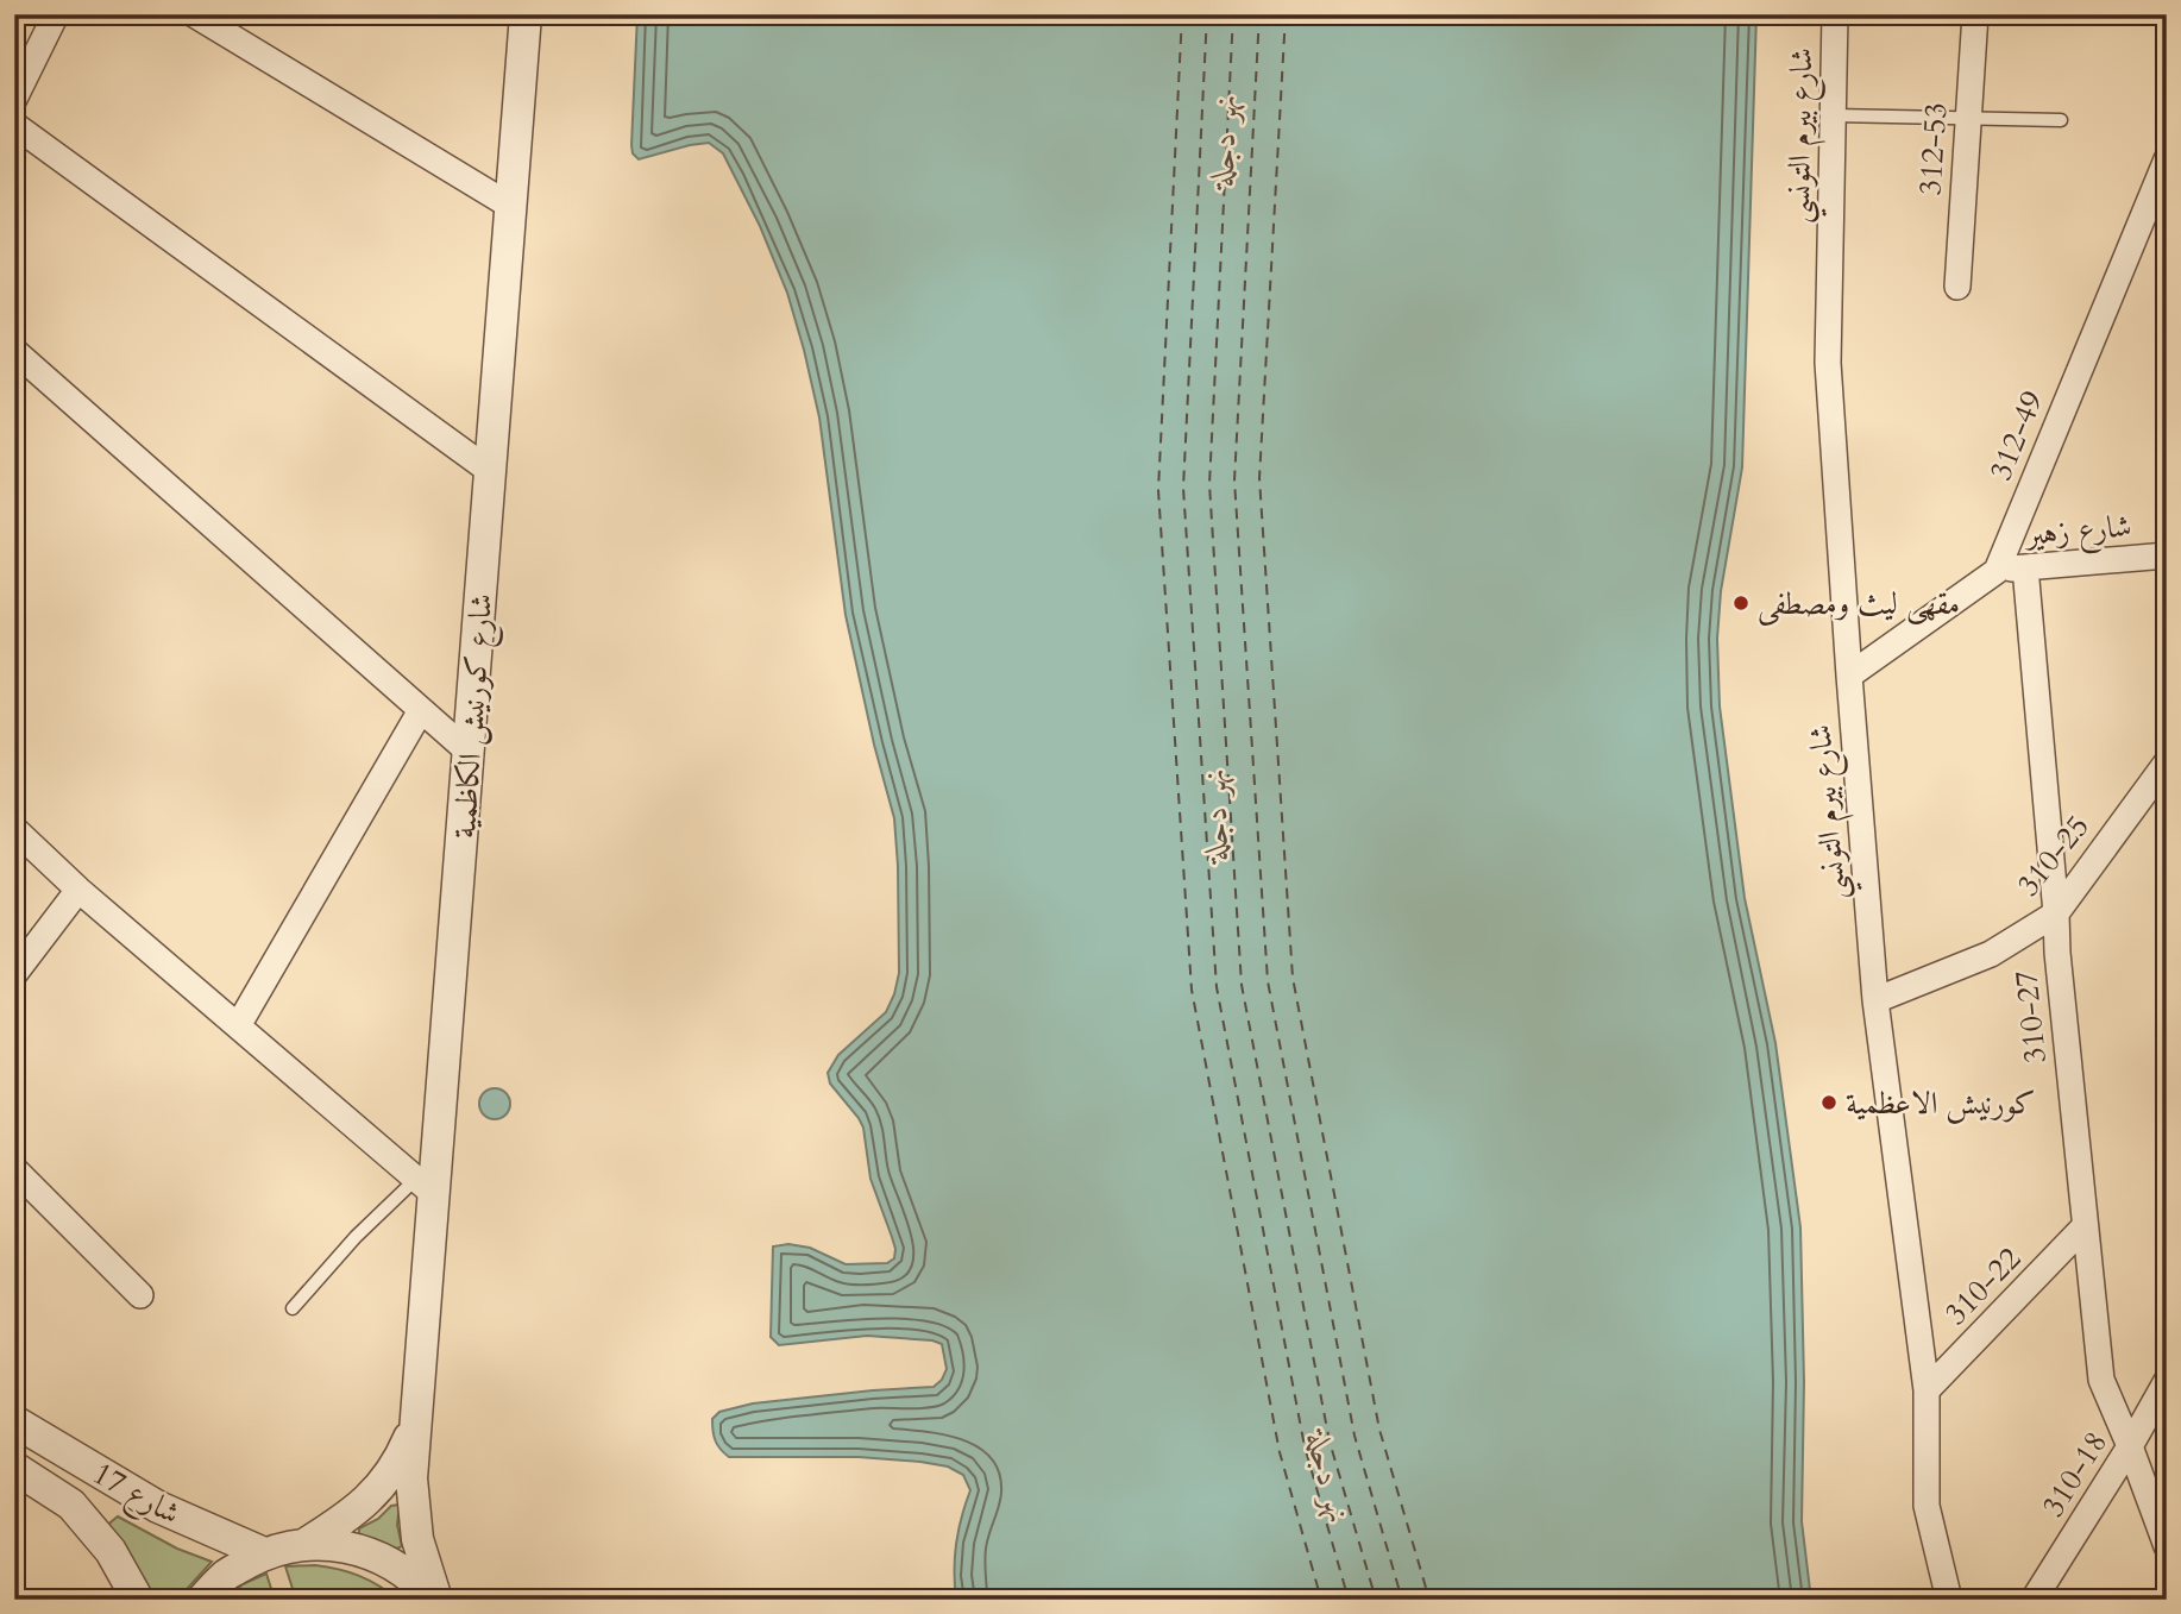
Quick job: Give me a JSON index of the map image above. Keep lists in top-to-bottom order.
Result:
{
  "streets": {
    "street": [
      "شارع بيرم التونسي",
      "312-53",
      "312-49",
      "شارع زهير",
      "شارع كورنيش الكاظمية",
      "310-25",
      "310-27",
      "310-22",
      "310-18",
      "شارع 17"
    ]
  },
  "crossings": [
    ["شارع بيرم التونسي", "310-25"],
    ["شارع بيرم التونسي", "310-22"],
    ["312-49", "شارع زهير"],
    ["شارع زهير", "310-27"],
    ["310-25", "310-27"],
    ["310-27", "310-22"],
    ["310-27", "310-18"]
  ],
  "water": ["نهر دجلة"],
  "places": ["مقهى ليث ومصطفى", "كورنيش الاعظمية"]
}
